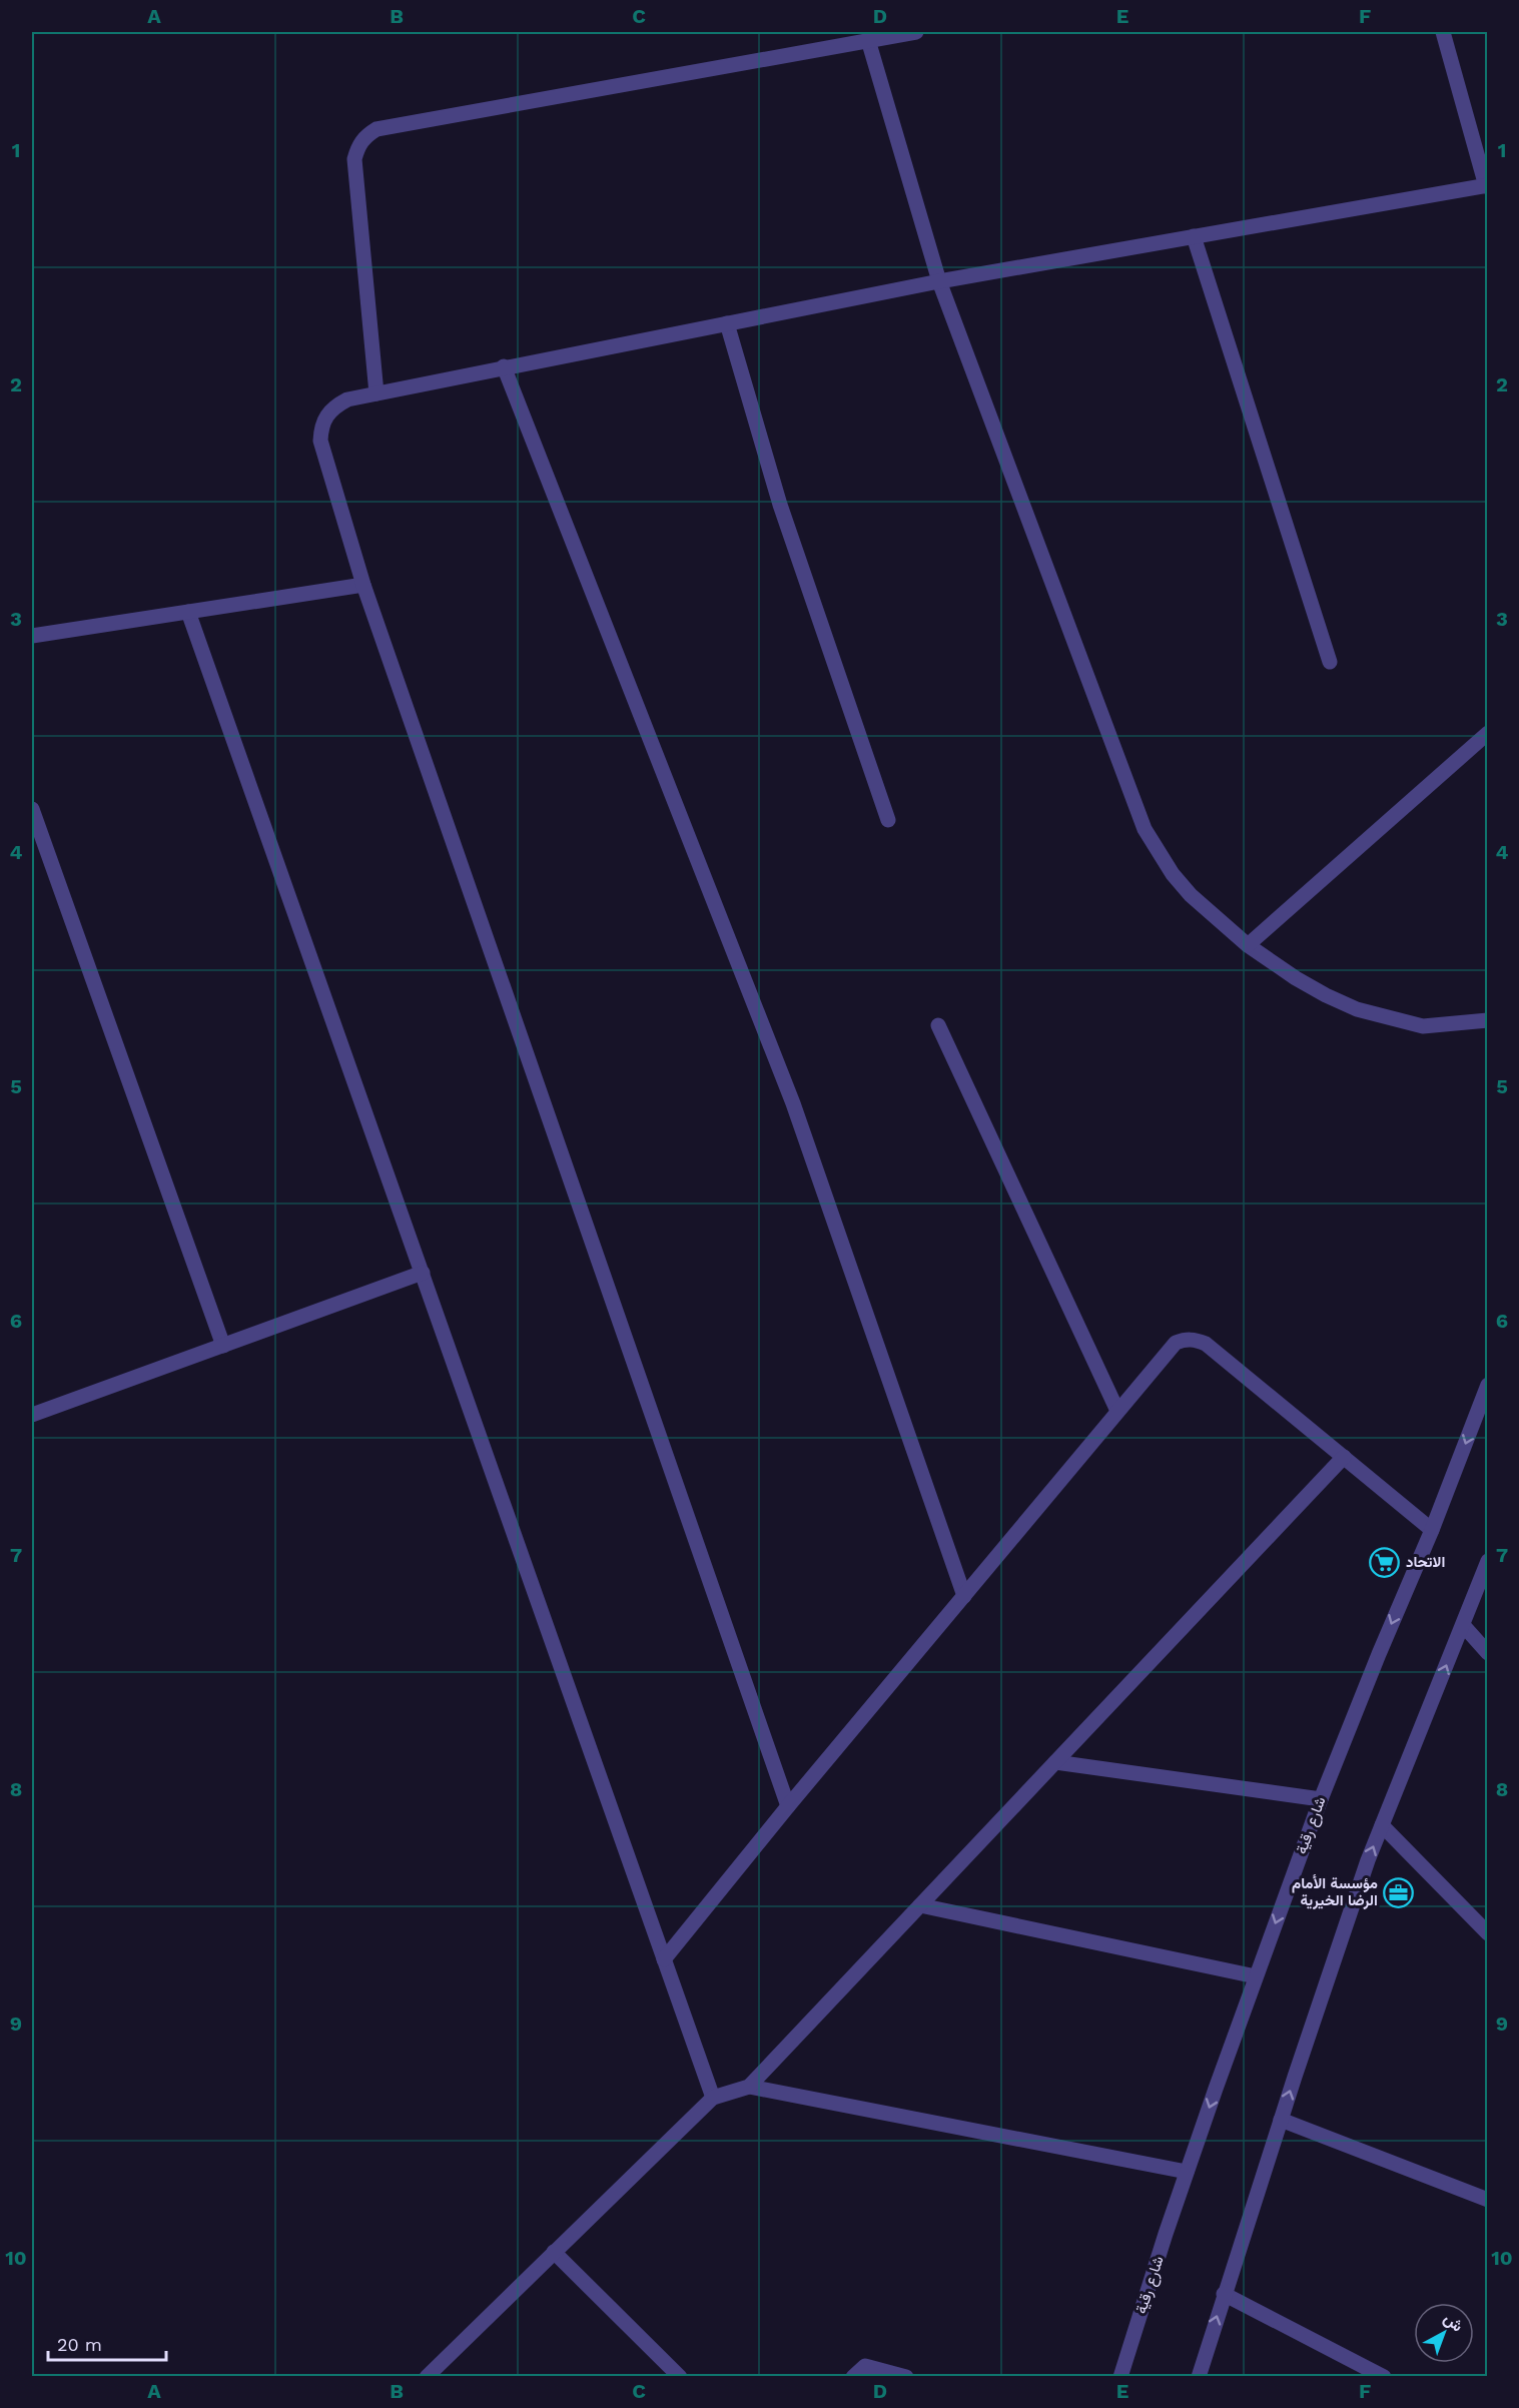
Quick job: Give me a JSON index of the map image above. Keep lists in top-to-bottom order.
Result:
{
  "streets": {
    "street": ["شارع رقية"]
  },
  "places": {
    "supermarket": ["الاتحاد"],
    "office": ["مؤسسة الأمام الرضا الخيرية"]
  },
  "scale_bar": "20 m",
  "north": "top right",
  "grid": {
    "columns": [
      "A",
      "B",
      "C",
      "D",
      "E",
      "F"
    ],
    "rows": [
      "1",
      "2",
      "3",
      "4",
      "5",
      "6",
      "7",
      "8",
      "9",
      "10"
    ]
  }
}
